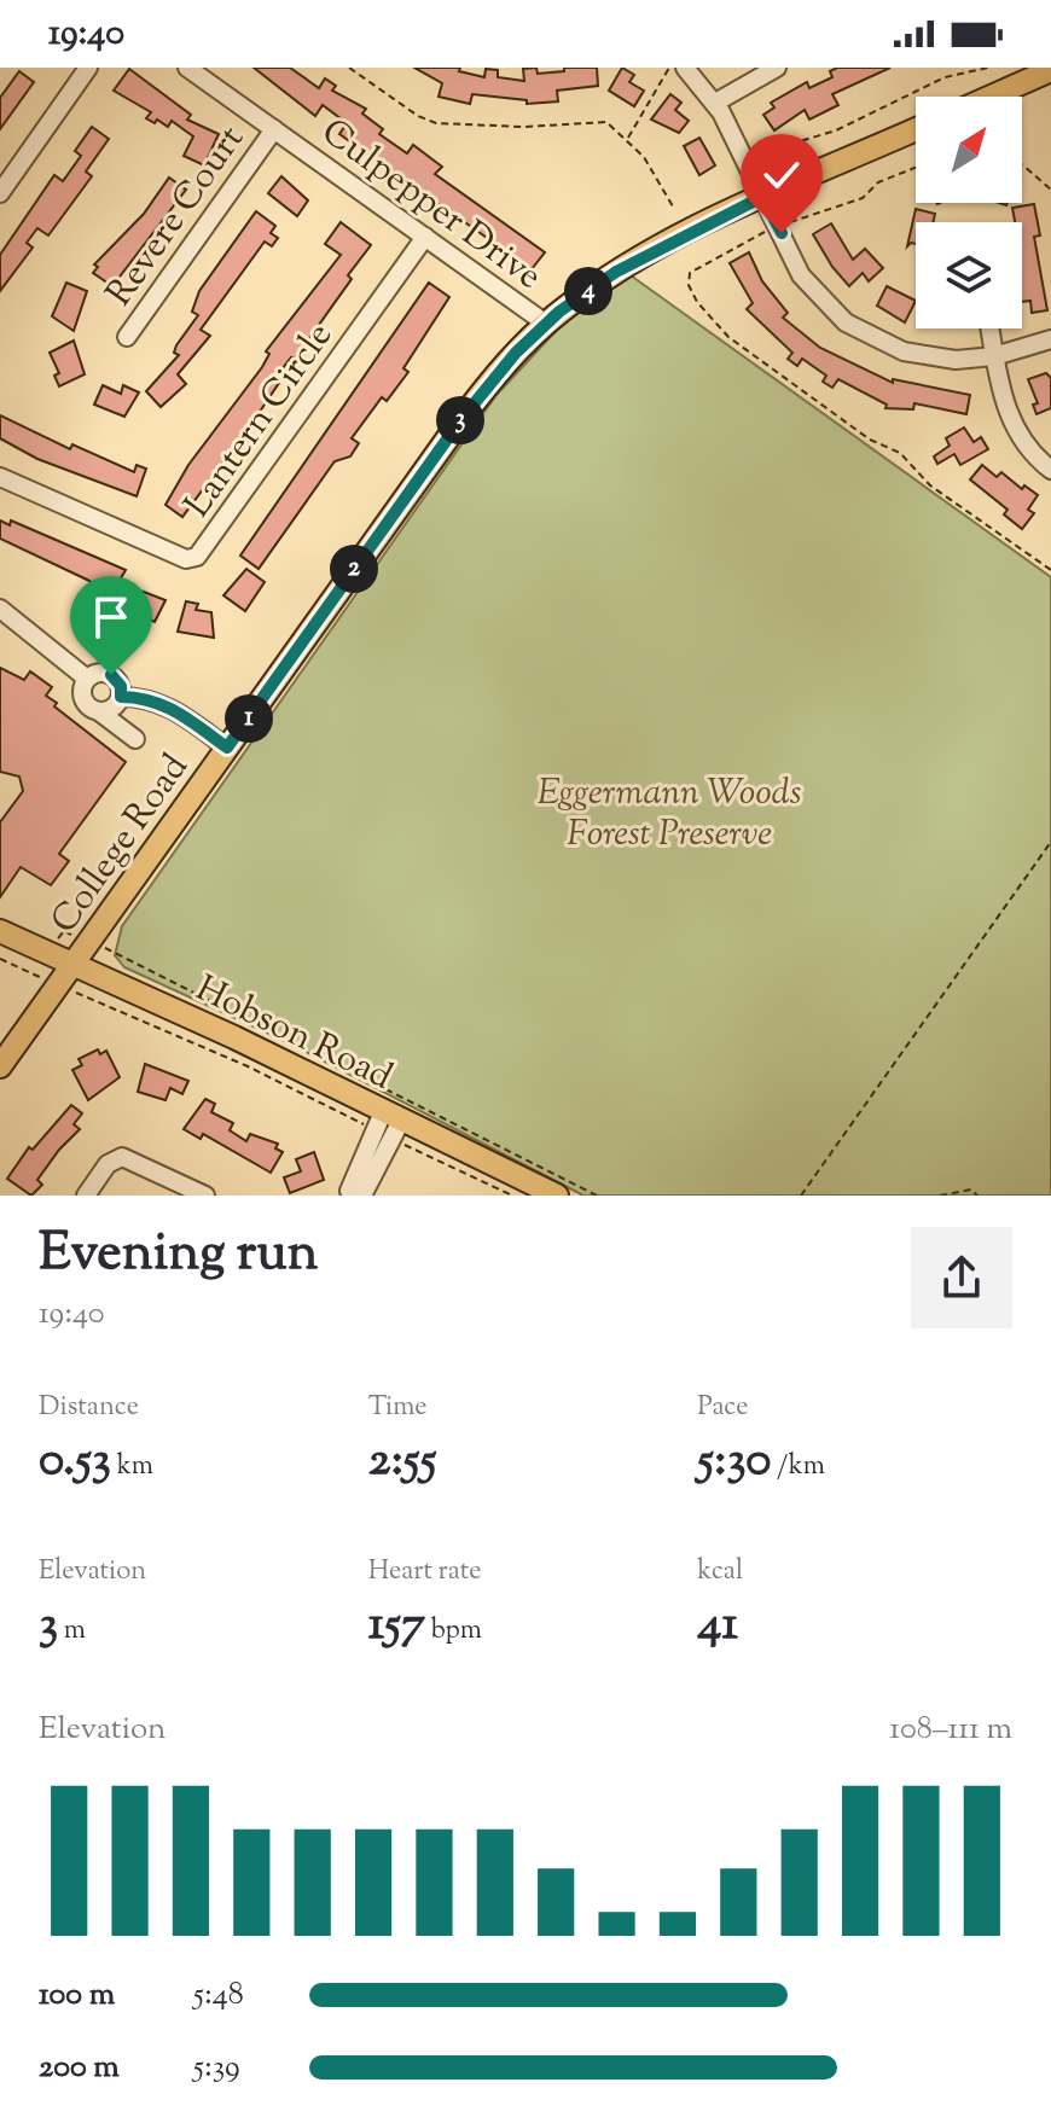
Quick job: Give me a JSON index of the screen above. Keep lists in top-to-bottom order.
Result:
{
  "streets": {
    "main road": ["College Road", "Hobson Road"],
    "street": ["Culpepper Drive", "Revere Court", "Lantern Circle"]
  },
  "crossings": [
    ["Culpepper Drive", "Revere Court"],
    ["Culpepper Drive", "Lantern Circle"],
    ["Culpepper Drive", "College Road"],
    ["College Road", "Hobson Road"]
  ],
  "parks": ["Eggermann Woods Forest Preserve"],
  "north": "top right",
  "page": {
    "status": "19:40",
    "pins": [
      "4",
      "3",
      "2",
      "1"
    ],
    "heading": ["Evening run", "19:40"],
    "stats": [
      ["Distance", "0.53 km"],
      ["Time", "2:55"],
      ["Pace", "5:30 /km"],
      ["Elevation", "3 m"],
      ["Heart rate", "157 bpm"],
      ["kcal", "41"]
    ],
    "chart": ["Elevation", "108–111 m"],
    "list": [
      {
        "name": "100 m",
        "note": "5:48"
      },
      {
        "name": "200 m",
        "note": "5:39"
      }
    ]
  }
}
